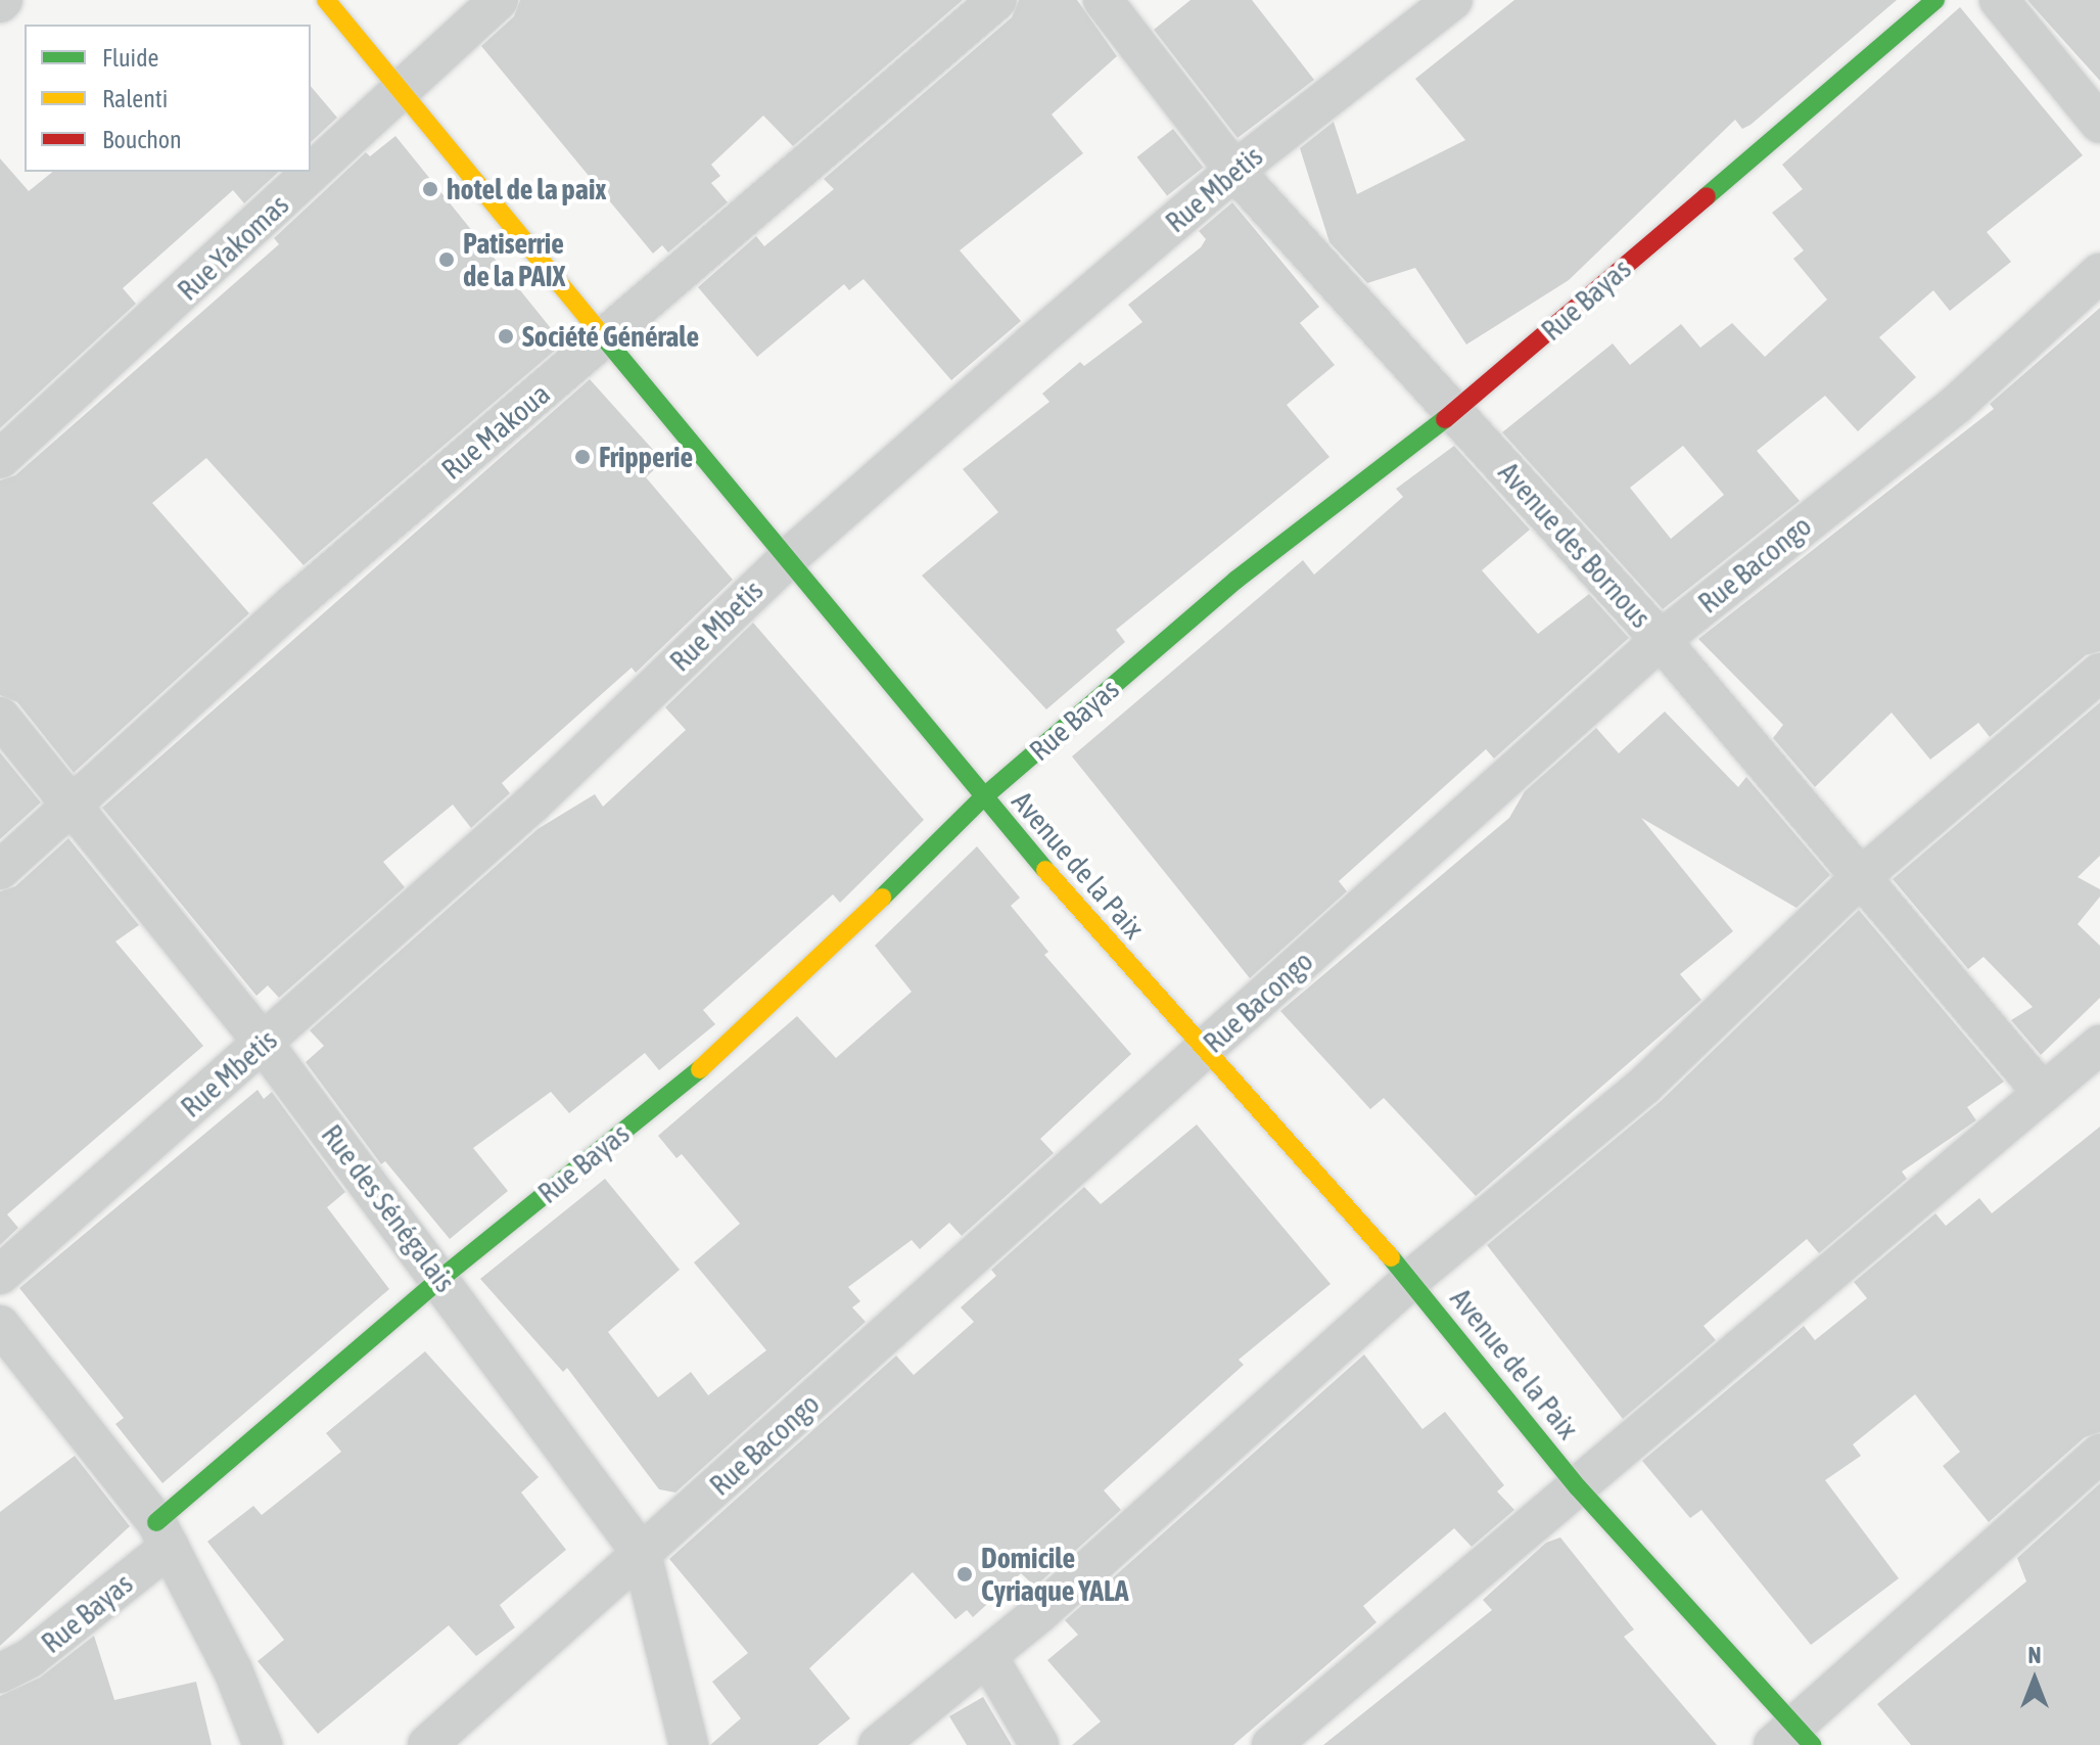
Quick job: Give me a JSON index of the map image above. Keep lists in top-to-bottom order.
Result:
{
  "streets": {
    "street": [
      "Rue Mbetis",
      "Rue Yakomas",
      "Rue Bayas",
      "Rue Makoua",
      "Avenue des Bornous",
      "Rue Bacongo",
      "Avenue de la Paix",
      "Rue des Sénégalais"
    ]
  },
  "crossings": [
    ["Rue Mbetis", "Avenue des Bornous"],
    ["Rue Mbetis", "Avenue de la Paix"],
    ["Rue Mbetis", "Rue des Sénégalais"],
    ["Rue Yakomas", "Avenue de la Paix"],
    ["Rue Bayas", "Avenue des Bornous"],
    ["Rue Bayas", "Avenue de la Paix"],
    ["Rue Bayas", "Rue des Sénégalais"],
    ["Rue Makoua", "Avenue de la Paix"],
    ["Rue Makoua", "Rue des Sénégalais"],
    ["Avenue des Bornous", "Rue Bacongo"],
    ["Rue Bacongo", "Avenue de la Paix"],
    ["Rue Bacongo", "Rue des Sénégalais"]
  ],
  "places": [
    "hotel de la paix",
    "Patiserrie de la PAIX",
    "Société Générale",
    "Fripperie",
    "Domicile Cyriaque YALA"
  ],
  "legend": ["Fluide", "Ralenti", "Bouchon"],
  "north": "top"
}
